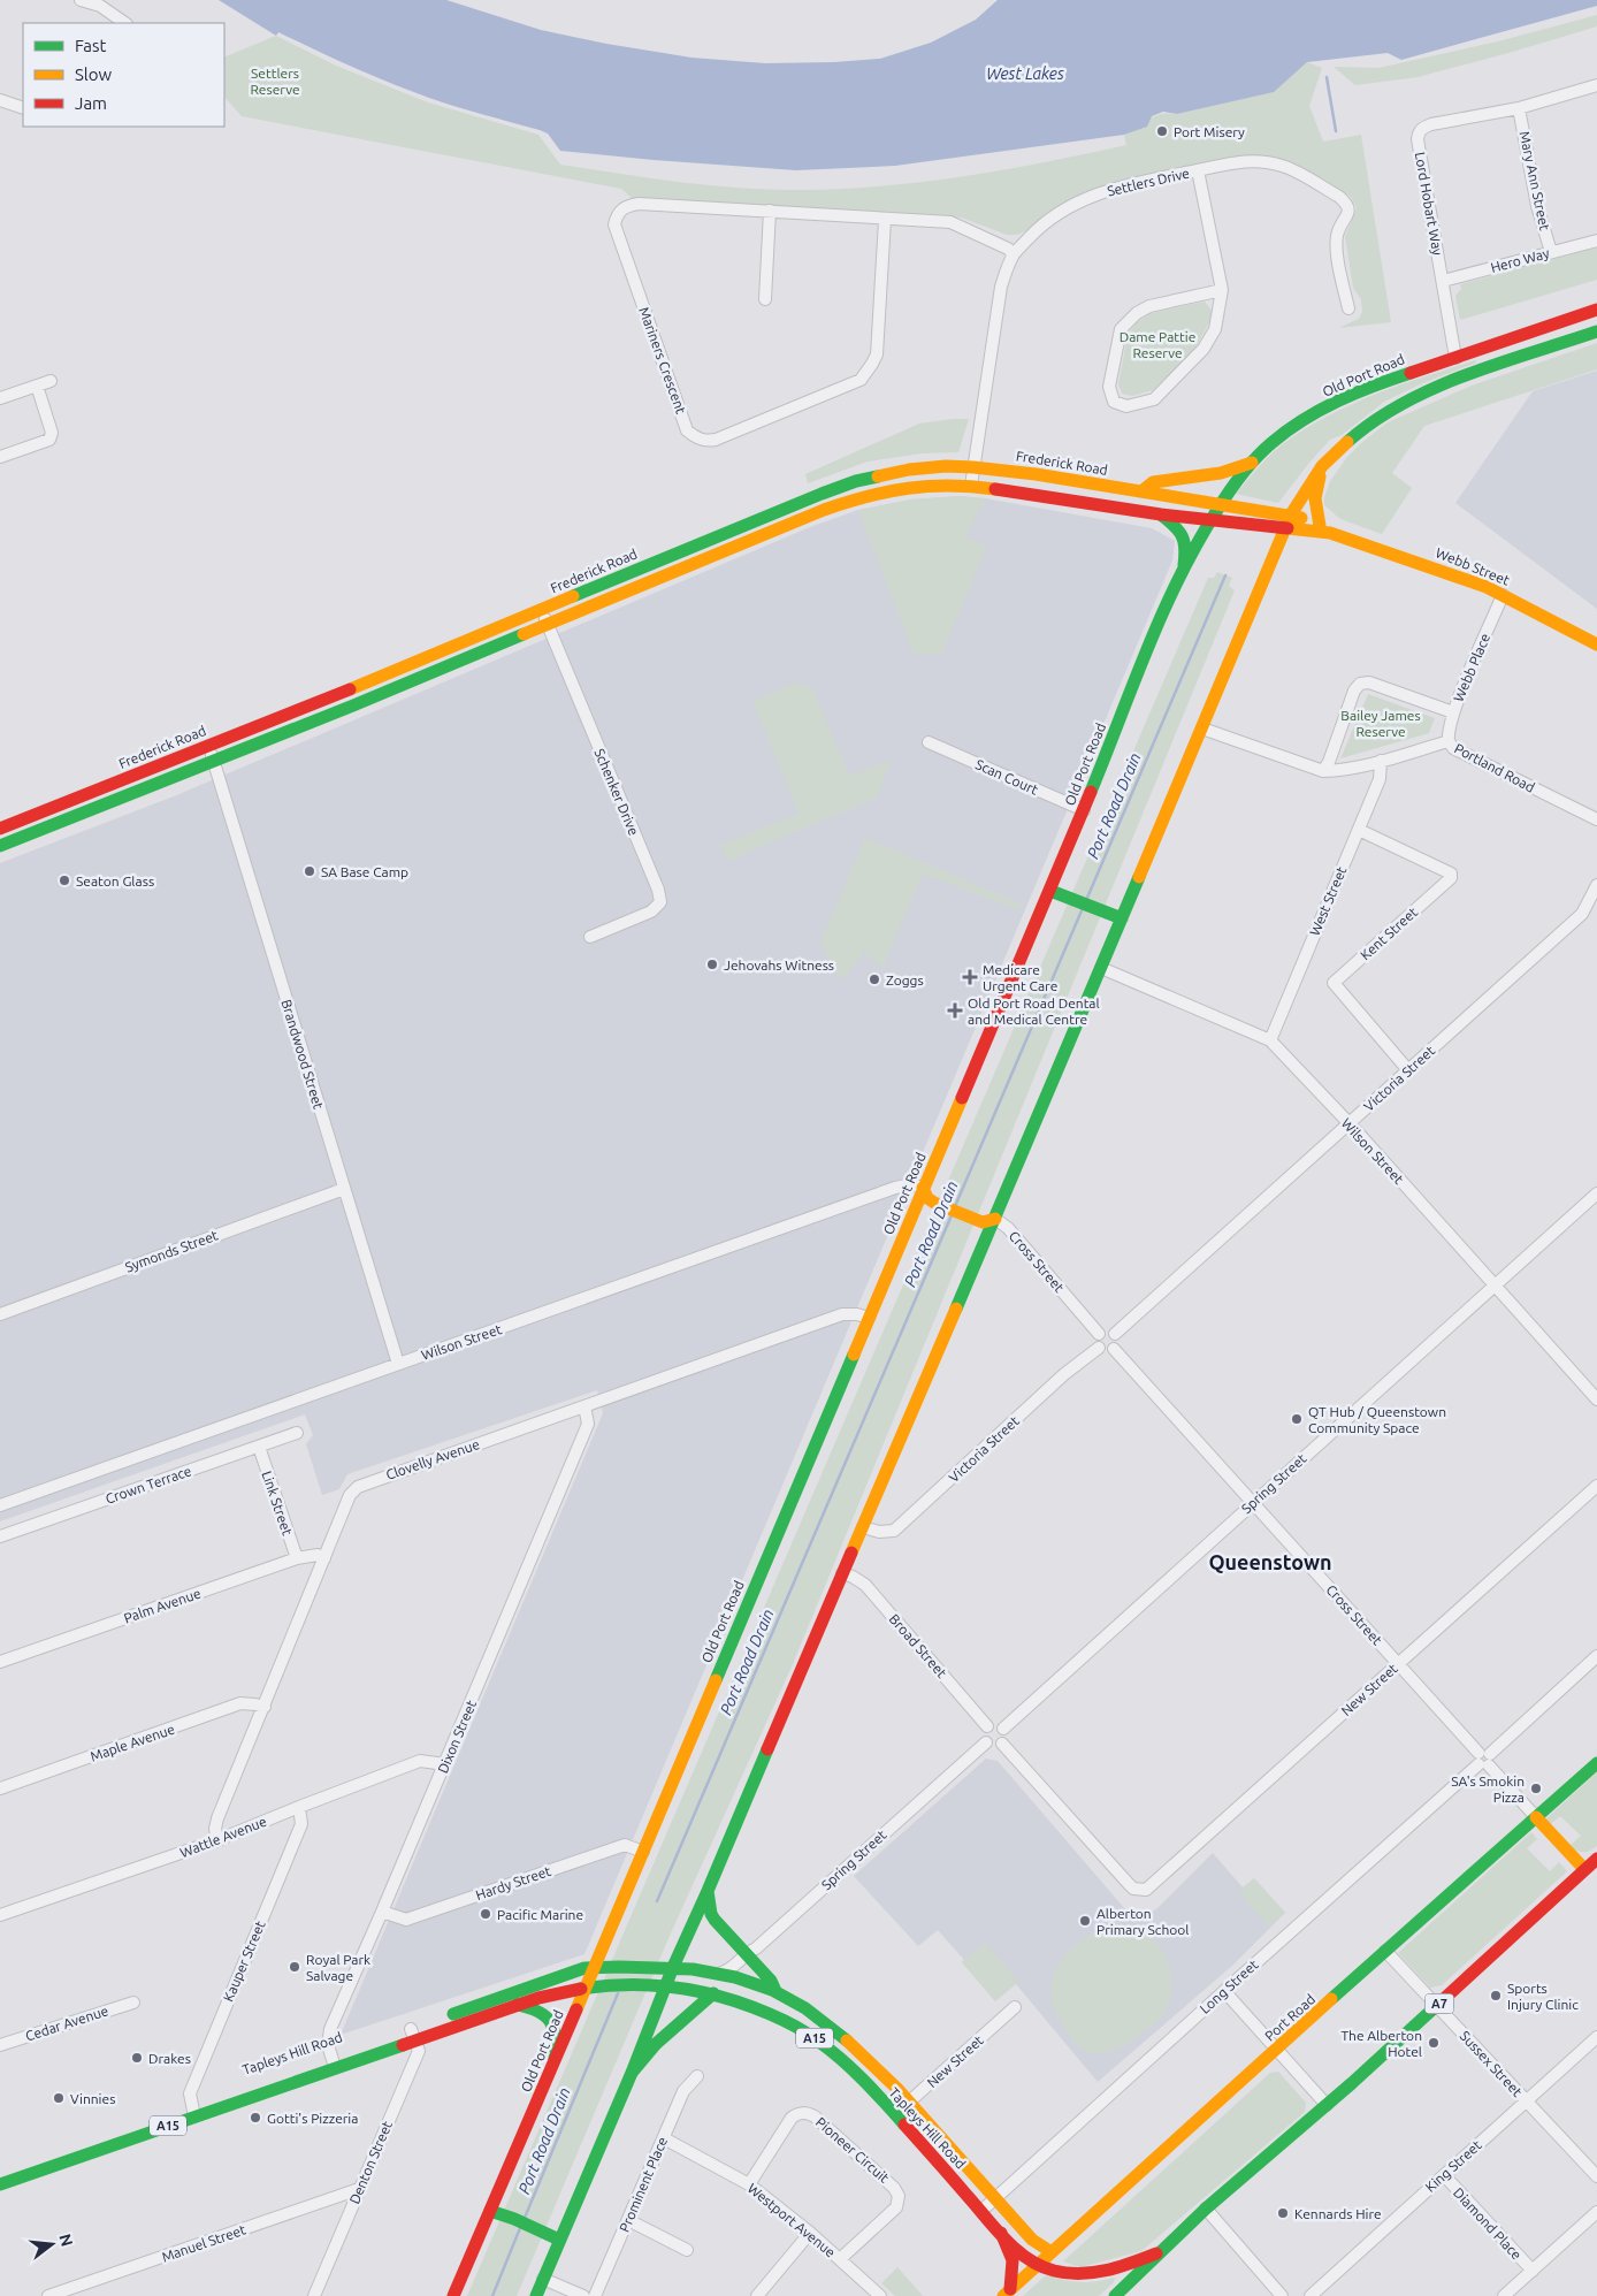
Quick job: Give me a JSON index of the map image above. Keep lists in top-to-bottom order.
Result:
{
  "streets": {
    "main road": [
      "Old Port Road",
      "Frederick Road",
      "Webb Street",
      "A7",
      "Port Road",
      "A15",
      "Tapleys Hill Road"
    ],
    "street": [
      "Mary Ann Street",
      "Settlers Drive",
      "Lord Hobart Way",
      "Hero Way",
      "Mariners Crescent",
      "Webb Place",
      "Portland Road",
      "Scan Court",
      "Schenker Drive",
      "West Street",
      "Kent Street",
      "Brandwood Street",
      "Victoria Street",
      "Wilson Street",
      "Symonds Street",
      "Cross Street",
      "Clovelly Avenue",
      "Spring Street",
      "Crown Terrace",
      "Link Street",
      "Palm Avenue",
      "Broad Street",
      "New Street",
      "Dixon Street",
      "Maple Avenue",
      "Wattle Avenue",
      "Hardy Street",
      "Kauper Street",
      "Long Street",
      "Cedar Avenue",
      "Sussex Street",
      "Pioneer Circuit",
      "Denton Street",
      "King Street",
      "Prominent Place",
      "Westport Avenue",
      "Diamond Place",
      "Manuel Street"
    ]
  },
  "crossings": [
    ["Mary Ann Street", "Lord Hobart Way"],
    ["Mary Ann Street", "Hero Way"],
    ["Settlers Drive", "Mariners Crescent"],
    ["Settlers Drive", "Frederick Road"],
    ["Lord Hobart Way", "Hero Way"],
    ["Lord Hobart Way", "Old Port Road"],
    ["Old Port Road", "Frederick Road"],
    ["Old Port Road", "Scan Court"],
    ["Old Port Road", "Wilson Street"],
    ["Old Port Road", "Clovelly Avenue"],
    ["Old Port Road", "Hardy Street"],
    ["Old Port Road", "A15"],
    ["Old Port Road", "Tapleys Hill Road"],
    ["Frederick Road", "Webb Street"],
    ["Frederick Road", "Schenker Drive"],
    ["Frederick Road", "Brandwood Street"],
    ["Webb Street", "Webb Place"],
    ["Webb Place", "Portland Road"],
    ["Portland Road", "West Street"],
    ["West Street", "Kent Street"],
    ["West Street", "Wilson Street"],
    ["Kent Street", "Victoria Street"],
    ["Brandwood Street", "Wilson Street"],
    ["Brandwood Street", "Symonds Street"],
    ["Victoria Street", "Wilson Street"],
    ["Victoria Street", "Cross Street"],
    ["Wilson Street", "Spring Street"],
    ["Cross Street", "Spring Street"],
    ["Cross Street", "New Street"],
    ["Cross Street", "Long Street"],
    ["Cross Street", "Port Road"],
    ["Clovelly Avenue", "Palm Avenue"],
    ["Clovelly Avenue", "Dixon Street"],
    ["Clovelly Avenue", "Maple Avenue"],
    ["Clovelly Avenue", "Wattle Avenue"],
    ["Spring Street", "Broad Street"],
    ["Spring Street", "New Street"],
    ["Spring Street", "Tapleys Hill Road"],
    ["Crown Terrace", "Link Street"],
    ["Link Street", "Palm Avenue"],
    ["Broad Street", "New Street"],
    ["New Street", "Tapleys Hill Road"],
    ["Dixon Street", "Wattle Avenue"],
    ["Dixon Street", "Hardy Street"],
    ["Dixon Street", "Tapleys Hill Road"],
    ["Wattle Avenue", "Kauper Street"],
    ["Kauper Street", "Tapleys Hill Road"],
    ["Long Street", "Tapleys Hill Road"],
    ["A7", "Tapleys Hill Road"],
    ["A7", "Sussex Street"],
    ["Port Road", "Tapleys Hill Road"],
    ["Port Road", "Sussex Street"],
    ["A15", "Tapleys Hill Road"],
    ["Tapleys Hill Road", "Denton Street"],
    ["Sussex Street", "King Street"],
    ["Pioneer Circuit", "Westport Avenue"],
    ["Denton Street", "Manuel Street"],
    ["King Street", "Diamond Place"],
    ["Prominent Place", "Westport Avenue"]
  ],
  "districts": ["Queenstown"],
  "water": ["West Lakes", "Port Road Drain"],
  "parks": ["Settlers Reserve", "Dame Pattie Reserve", "Bailey James Reserve"],
  "places": {
    "other": [
      "Port Misery",
      "SA Base Camp",
      "Seaton Glass",
      "Jehovahs Witness",
      "Zoggs",
      "QT Hub / Queenstown Community Space",
      "SA's Smokin Pizza",
      "Pacific Marine",
      "Alberton Primary School",
      "Royal Park Salvage",
      "Sports Injury Clinic",
      "The Alberton Hotel",
      "Drakes",
      "Vinnies",
      "Gotti's Pizzeria",
      "Kennards Hire"
    ],
    "health": ["Medicare Urgent Care", "Old Port Road Dental and Medical Centre"]
  },
  "legend": ["Fast", "Slow", "Jam"],
  "north": "right"
}
